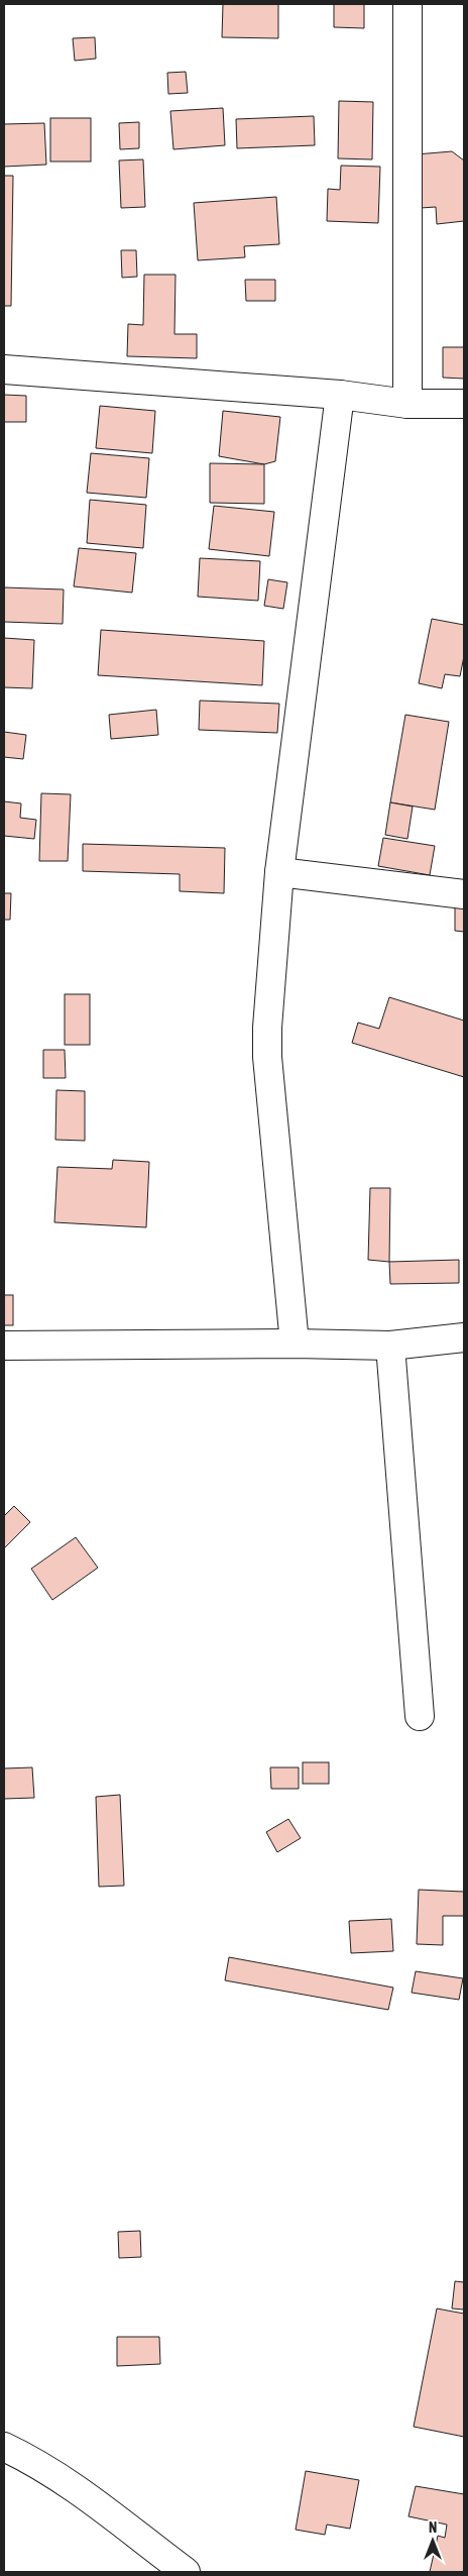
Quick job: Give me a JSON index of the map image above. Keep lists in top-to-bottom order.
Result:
{
  "north": "top"
}
